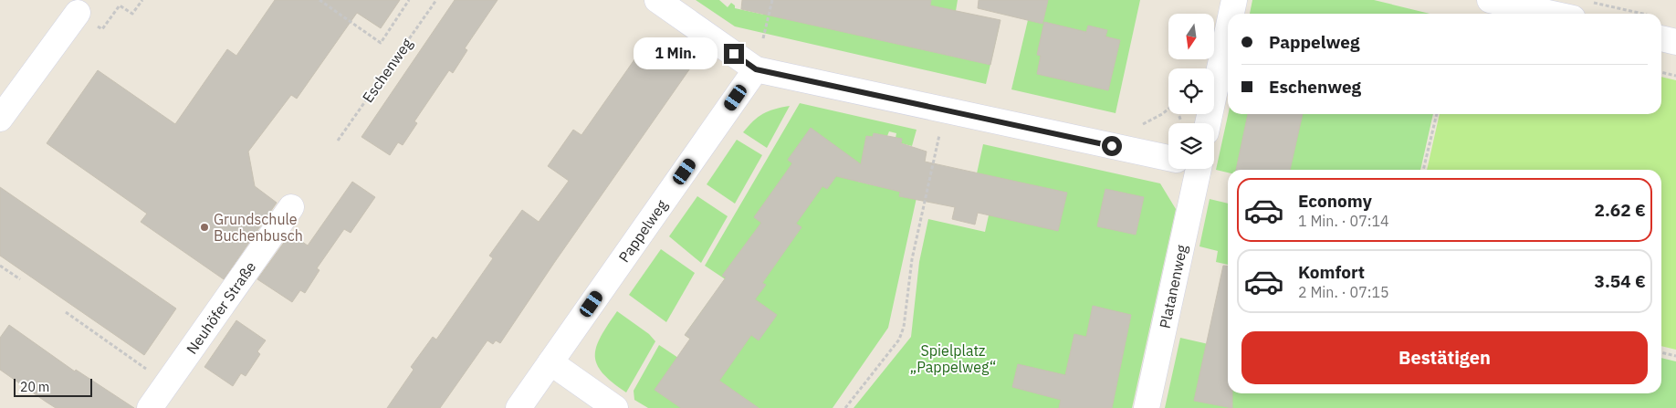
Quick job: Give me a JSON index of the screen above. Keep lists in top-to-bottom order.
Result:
{
  "streets": {
    "street": ["Pappelweg", "Platanenweg", "Neuhöfer Straße"],
    "path": ["Eschenweg"]
  },
  "parks": ["Spielplatz „Pappelweg“"],
  "places": ["Grundschule Buchenbusch"],
  "scale_bar": "20 m",
  "north": "bottom",
  "page": {
    "banner": ["Pappelweg", "Eschenweg"],
    "bubble": "1 Min.",
    "list": [
      {
        "name": "Economy",
        "note": "1 Min. · 07:14",
        "value": "2.62 €"
      },
      {
        "name": "Komfort",
        "note": "2 Min. · 07:15",
        "value": "3.54 €"
      }
    ],
    "buttons": "Bestätigen",
    "scale": "20 m"
  }
}
